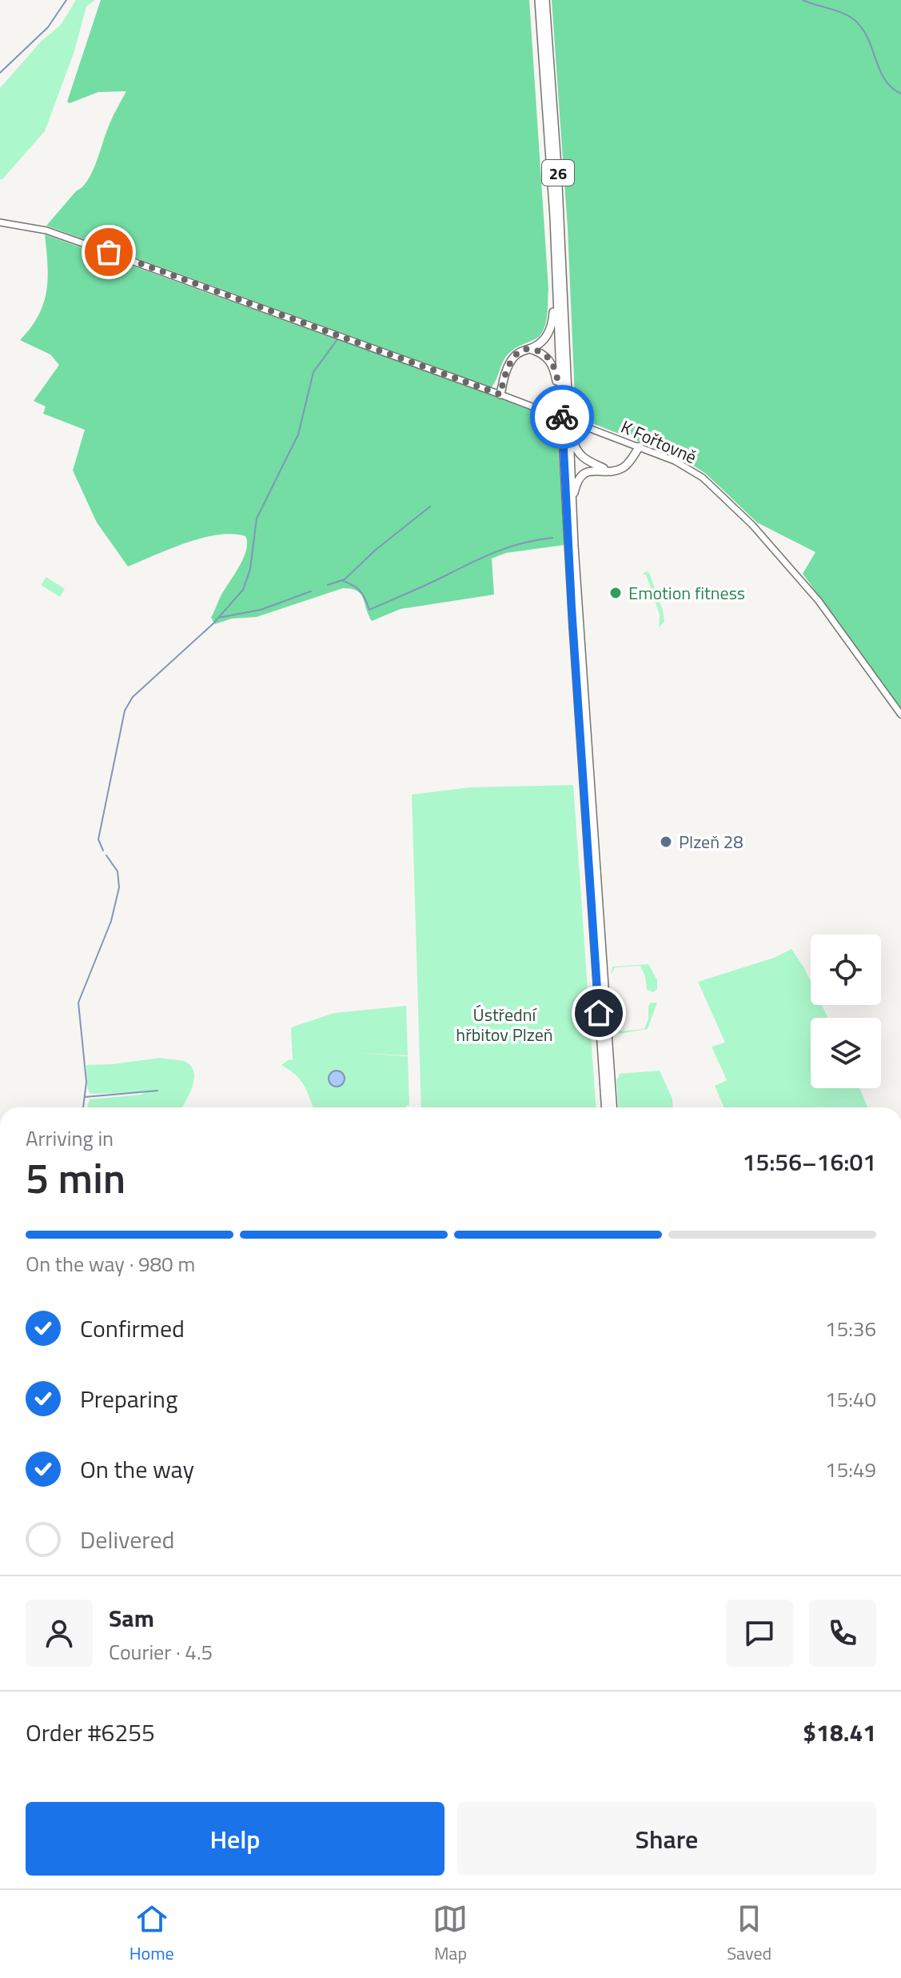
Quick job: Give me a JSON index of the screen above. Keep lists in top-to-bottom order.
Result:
{
  "streets": {
    "main road": ["26"],
    "street": ["K Fořtovně"]
  },
  "parks": ["Ústřední hřbitov Plzeň"],
  "places": ["Emotion fitness", "Plzeň 28"],
  "page": {
    "heading": ["5 min", "Arriving in", "15:56–16:01"],
    "panel": [
      "Sam",
      "Courier · 4.5",
      "Order #6255",
      "$18.41"
    ],
    "bar": "On the way · 980 m",
    "list": [
      ["Confirmed", "15:36"],
      ["Preparing", "15:40"],
      ["On the way", "15:49"],
      "Delivered"
    ],
    "buttons": ["Help", "Share"],
    "tabs": ["Home", "Map", "Saved"]
  }
}
